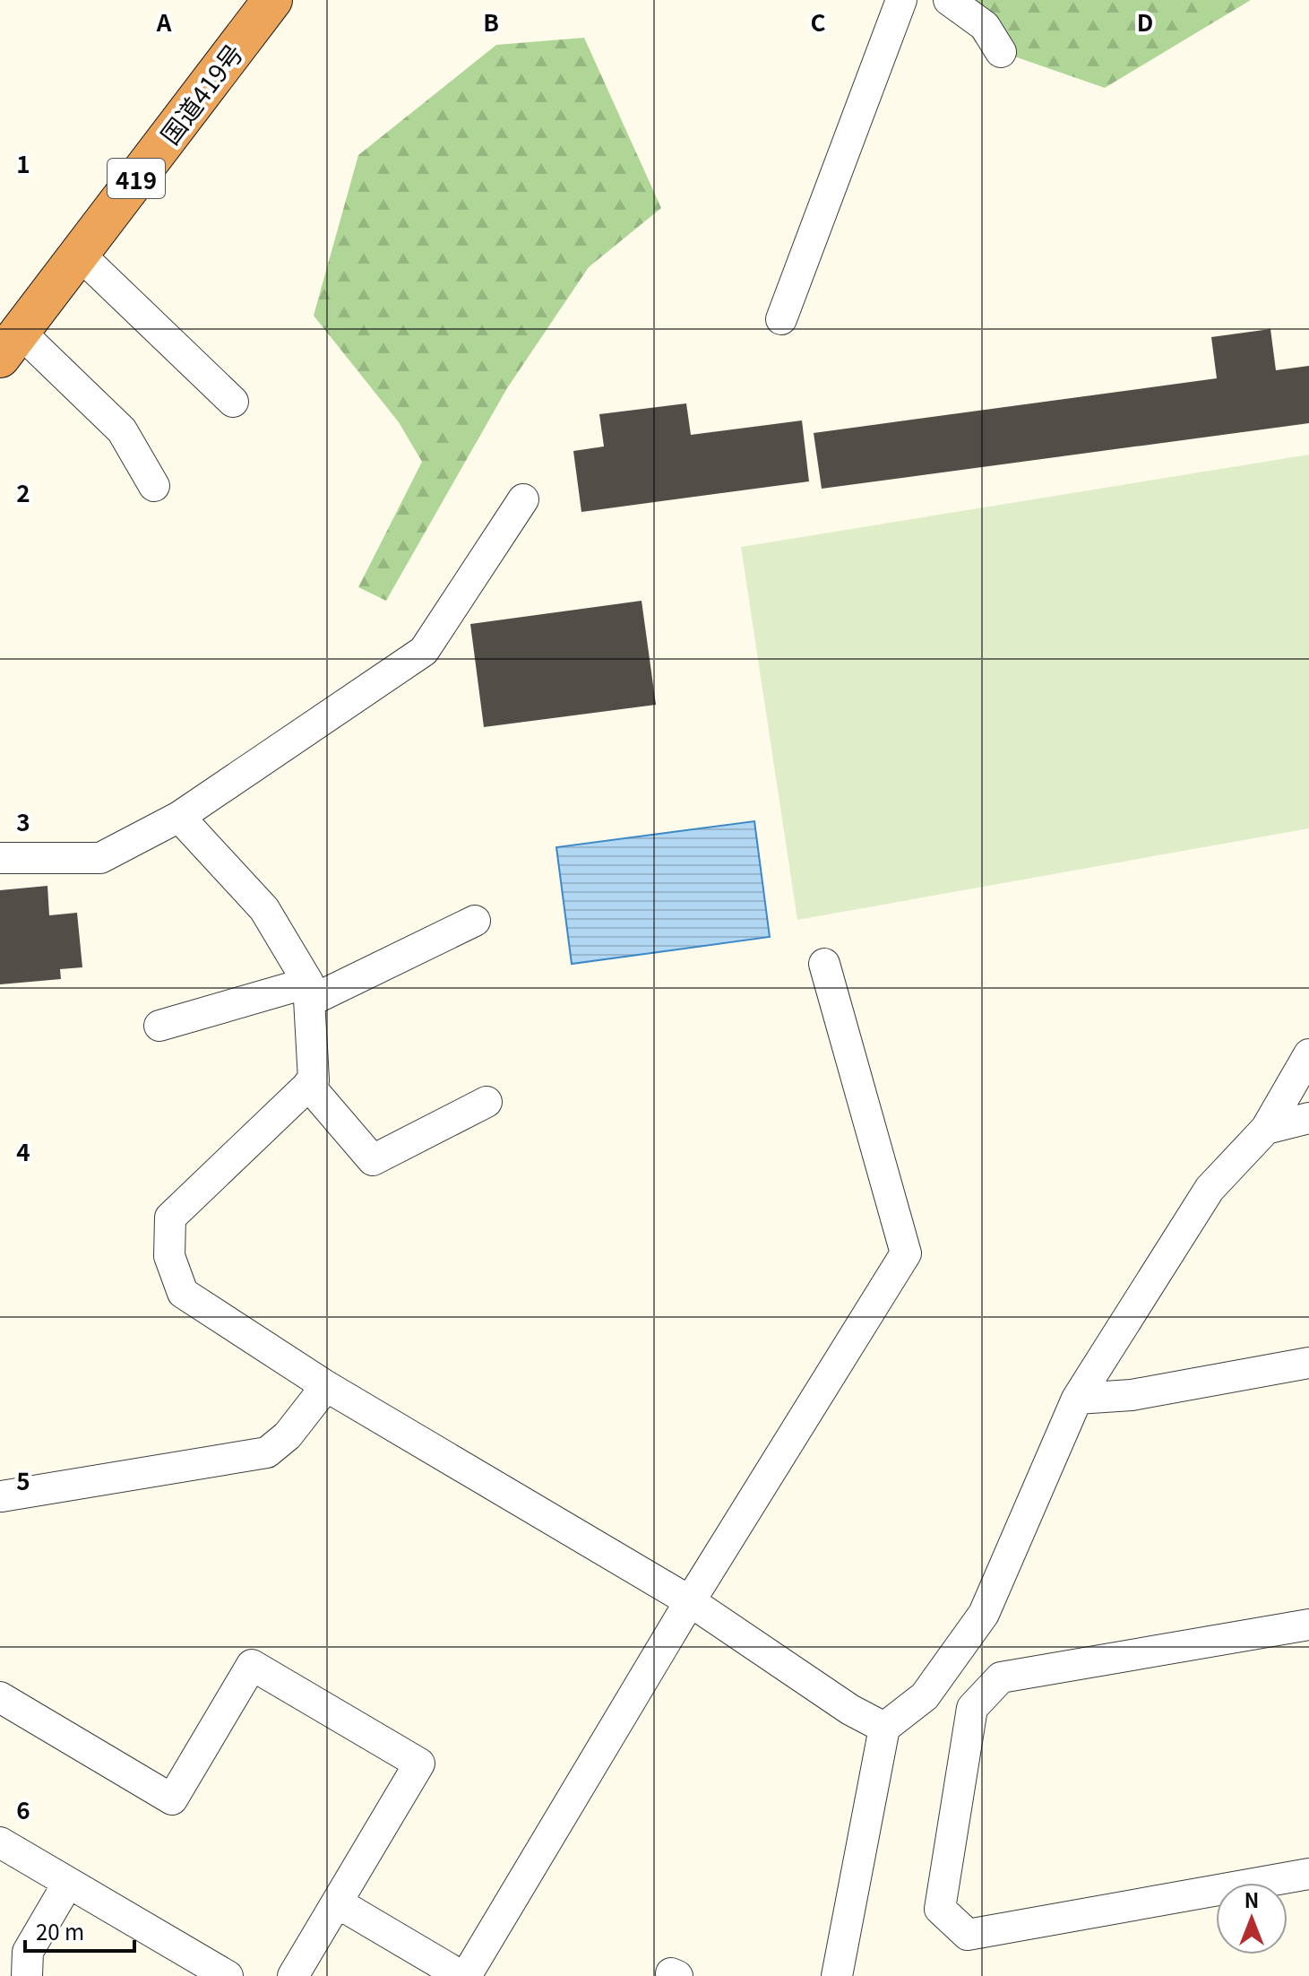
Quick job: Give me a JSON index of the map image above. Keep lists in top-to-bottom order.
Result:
{
  "streets": {
    "highway": ["国道419号", "419"]
  },
  "scale_bar": "20 m",
  "north": "top",
  "grid": {
    "columns": [
      "A",
      "B",
      "C",
      "D"
    ],
    "rows": [
      "1",
      "2",
      "3",
      "4",
      "5",
      "6"
    ]
  }
}
